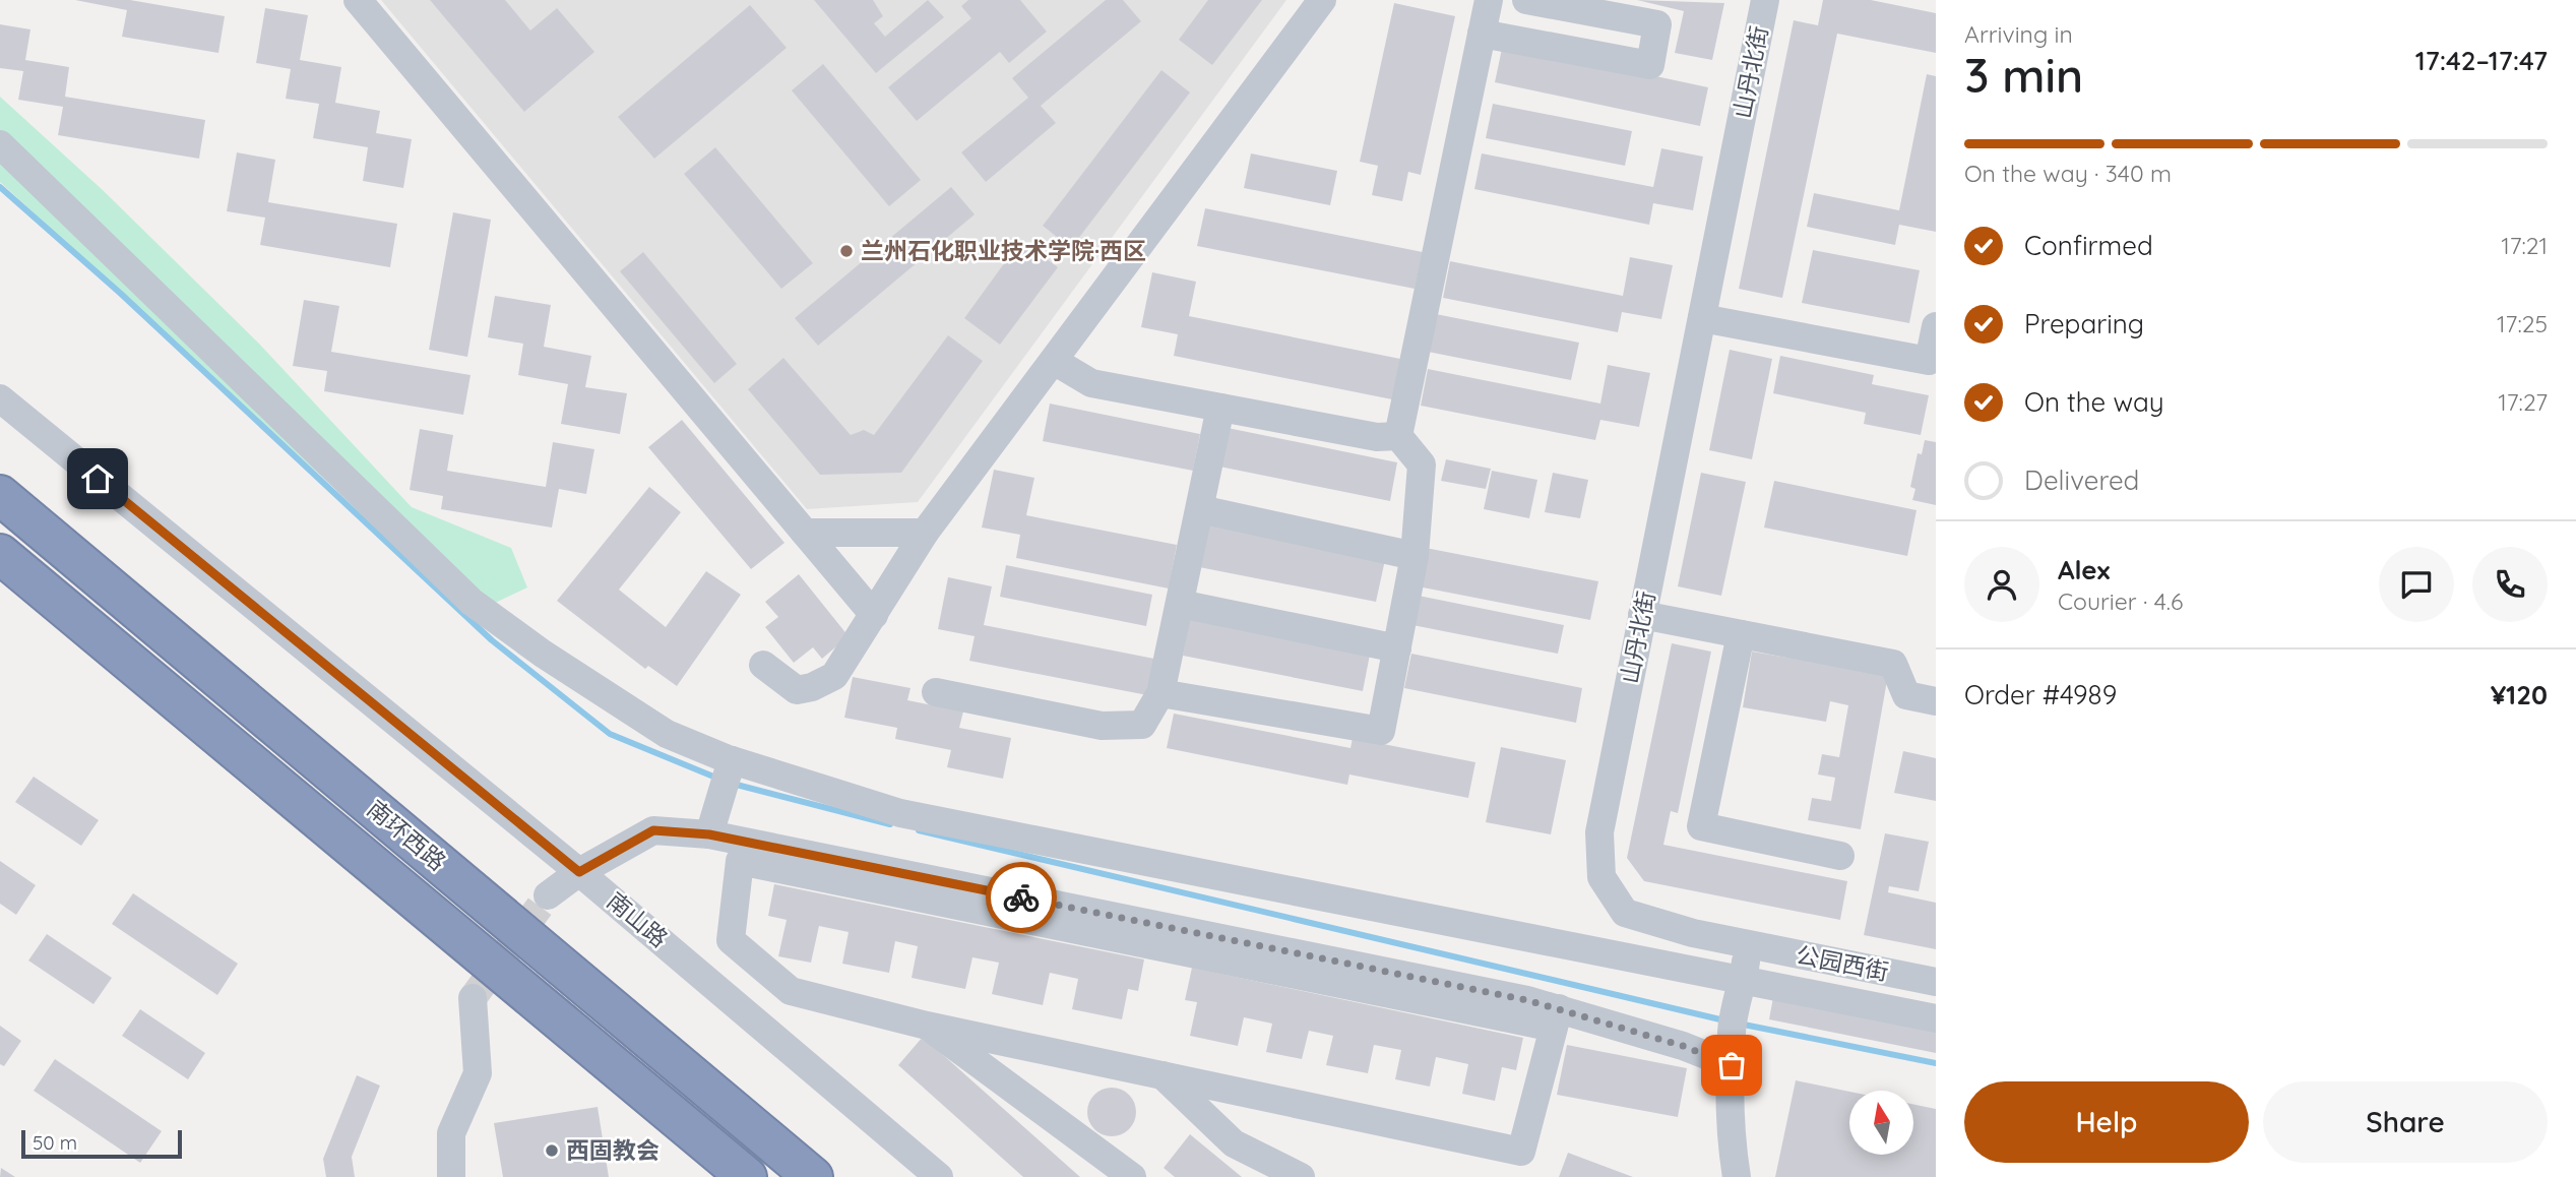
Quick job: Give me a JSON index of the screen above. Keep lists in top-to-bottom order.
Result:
{
  "streets": {
    "highway": ["南环西路"],
    "street": ["山丹北街", "南山路", "公园西街"]
  },
  "crossings": [
    ["山丹北街", "公园西街"]
  ],
  "places": ["兰州石化职业技术学院·西区", "西固教会"],
  "scale_bar": "50 m",
  "north": "top",
  "page": {
    "heading": ["3 min", "Arriving in", "17:42–17:47"],
    "panel": [
      "Alex",
      "Courier · 4.6",
      "Order #4989",
      "¥120"
    ],
    "bar": "On the way · 340 m",
    "list": [
      ["Confirmed", "17:21"],
      ["Preparing", "17:25"],
      ["On the way", "17:27"],
      "Delivered"
    ],
    "buttons": ["Help", "Share"],
    "scale": "50 m"
  }
}
